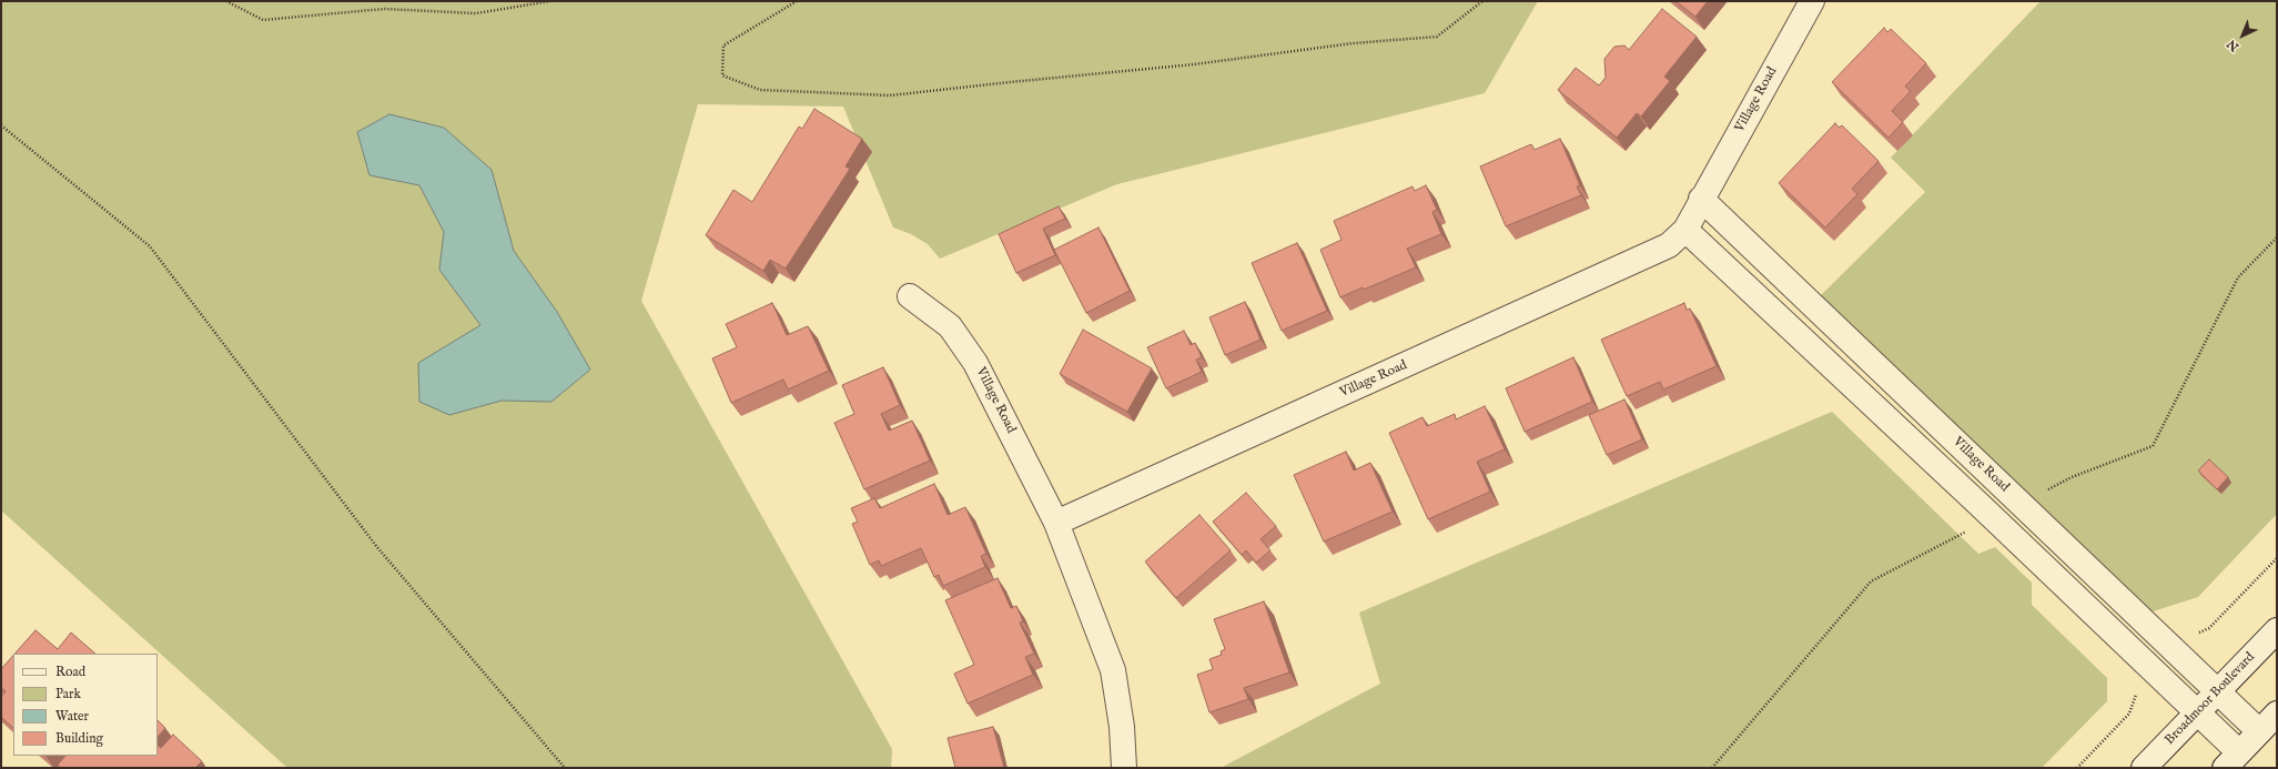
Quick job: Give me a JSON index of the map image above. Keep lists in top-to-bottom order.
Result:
{
  "streets": {
    "street": ["Village Road", "Broadmoor Boulevard"]
  },
  "crossings": [
    ["Village Road", "Broadmoor Boulevard"]
  ],
  "legend": [
    "Road",
    "Park",
    "Water",
    "Building"
  ],
  "north": "bottom left"
}
